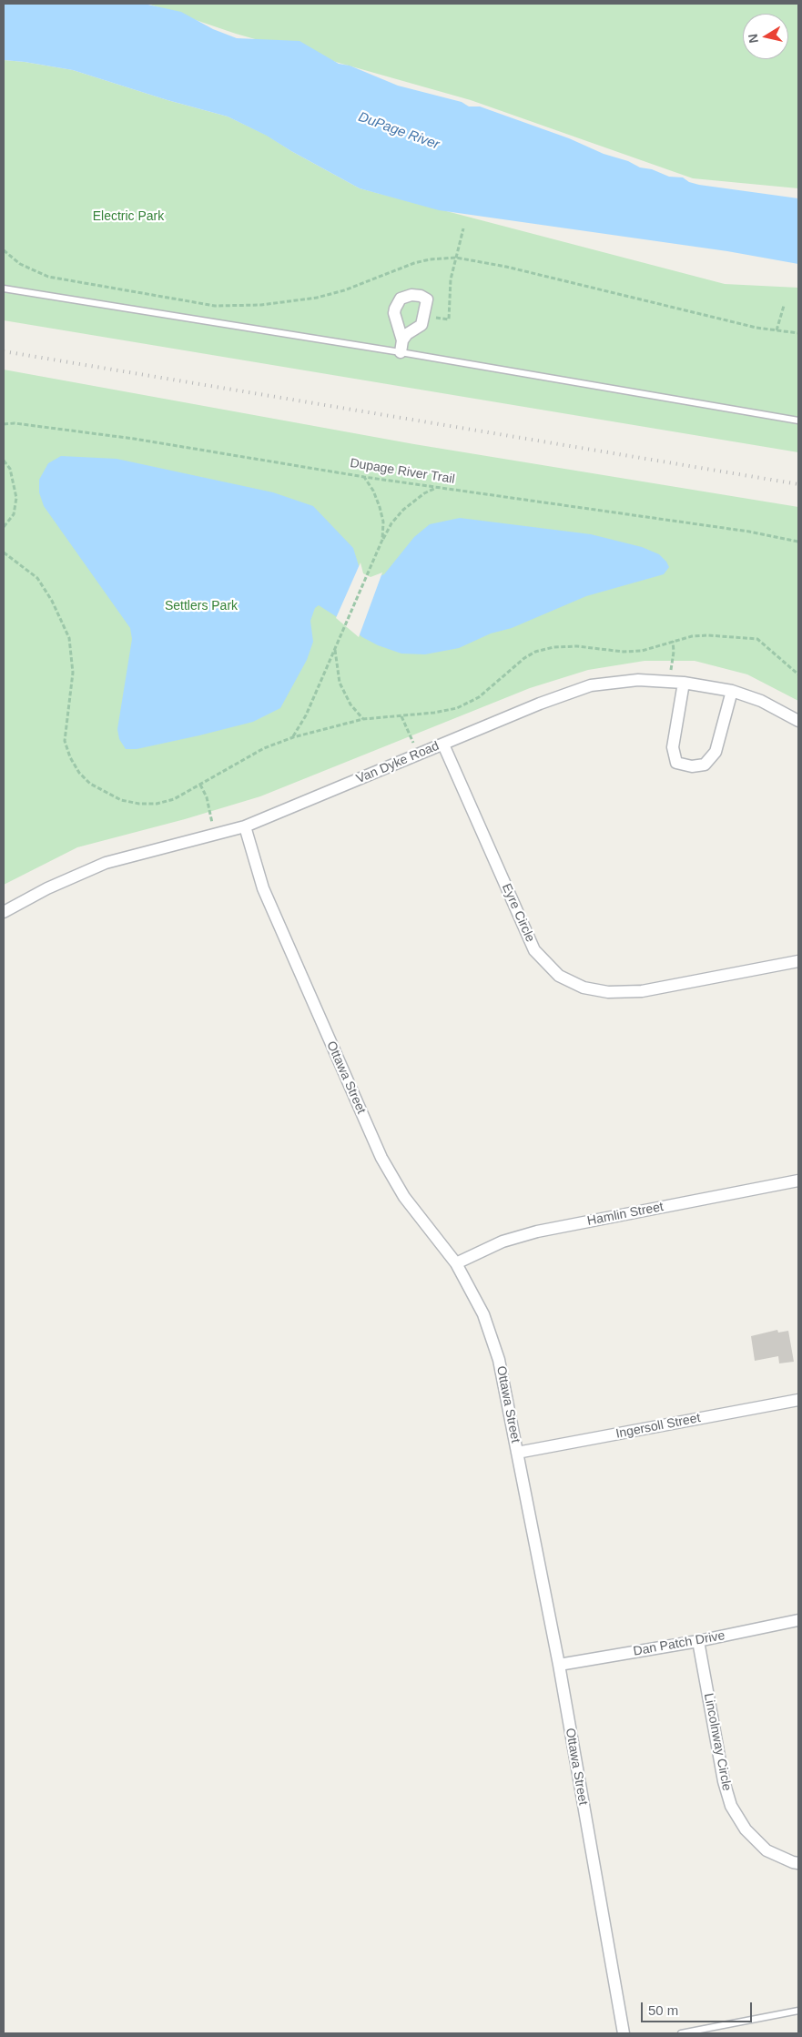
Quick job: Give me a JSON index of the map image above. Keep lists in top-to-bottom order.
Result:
{
  "streets": {
    "street": [
      "Van Dyke Road",
      "Eyre Circle",
      "Ottawa Street",
      "Hamlin Street",
      "Ingersoll Street",
      "Dan Patch Drive",
      "Lincolnway Circle"
    ],
    "path": ["Dupage River Trail"]
  },
  "crossings": [
    ["Van Dyke Road", "Eyre Circle"],
    ["Van Dyke Road", "Ottawa Street"],
    ["Ottawa Street", "Hamlin Street"],
    ["Ottawa Street", "Ingersoll Street"],
    ["Ottawa Street", "Dan Patch Drive"],
    ["Dan Patch Drive", "Lincolnway Circle"]
  ],
  "water": ["DuPage River"],
  "parks": ["Electric Park", "Settlers Park"],
  "scale_bar": "50 m",
  "north": "left"
}
